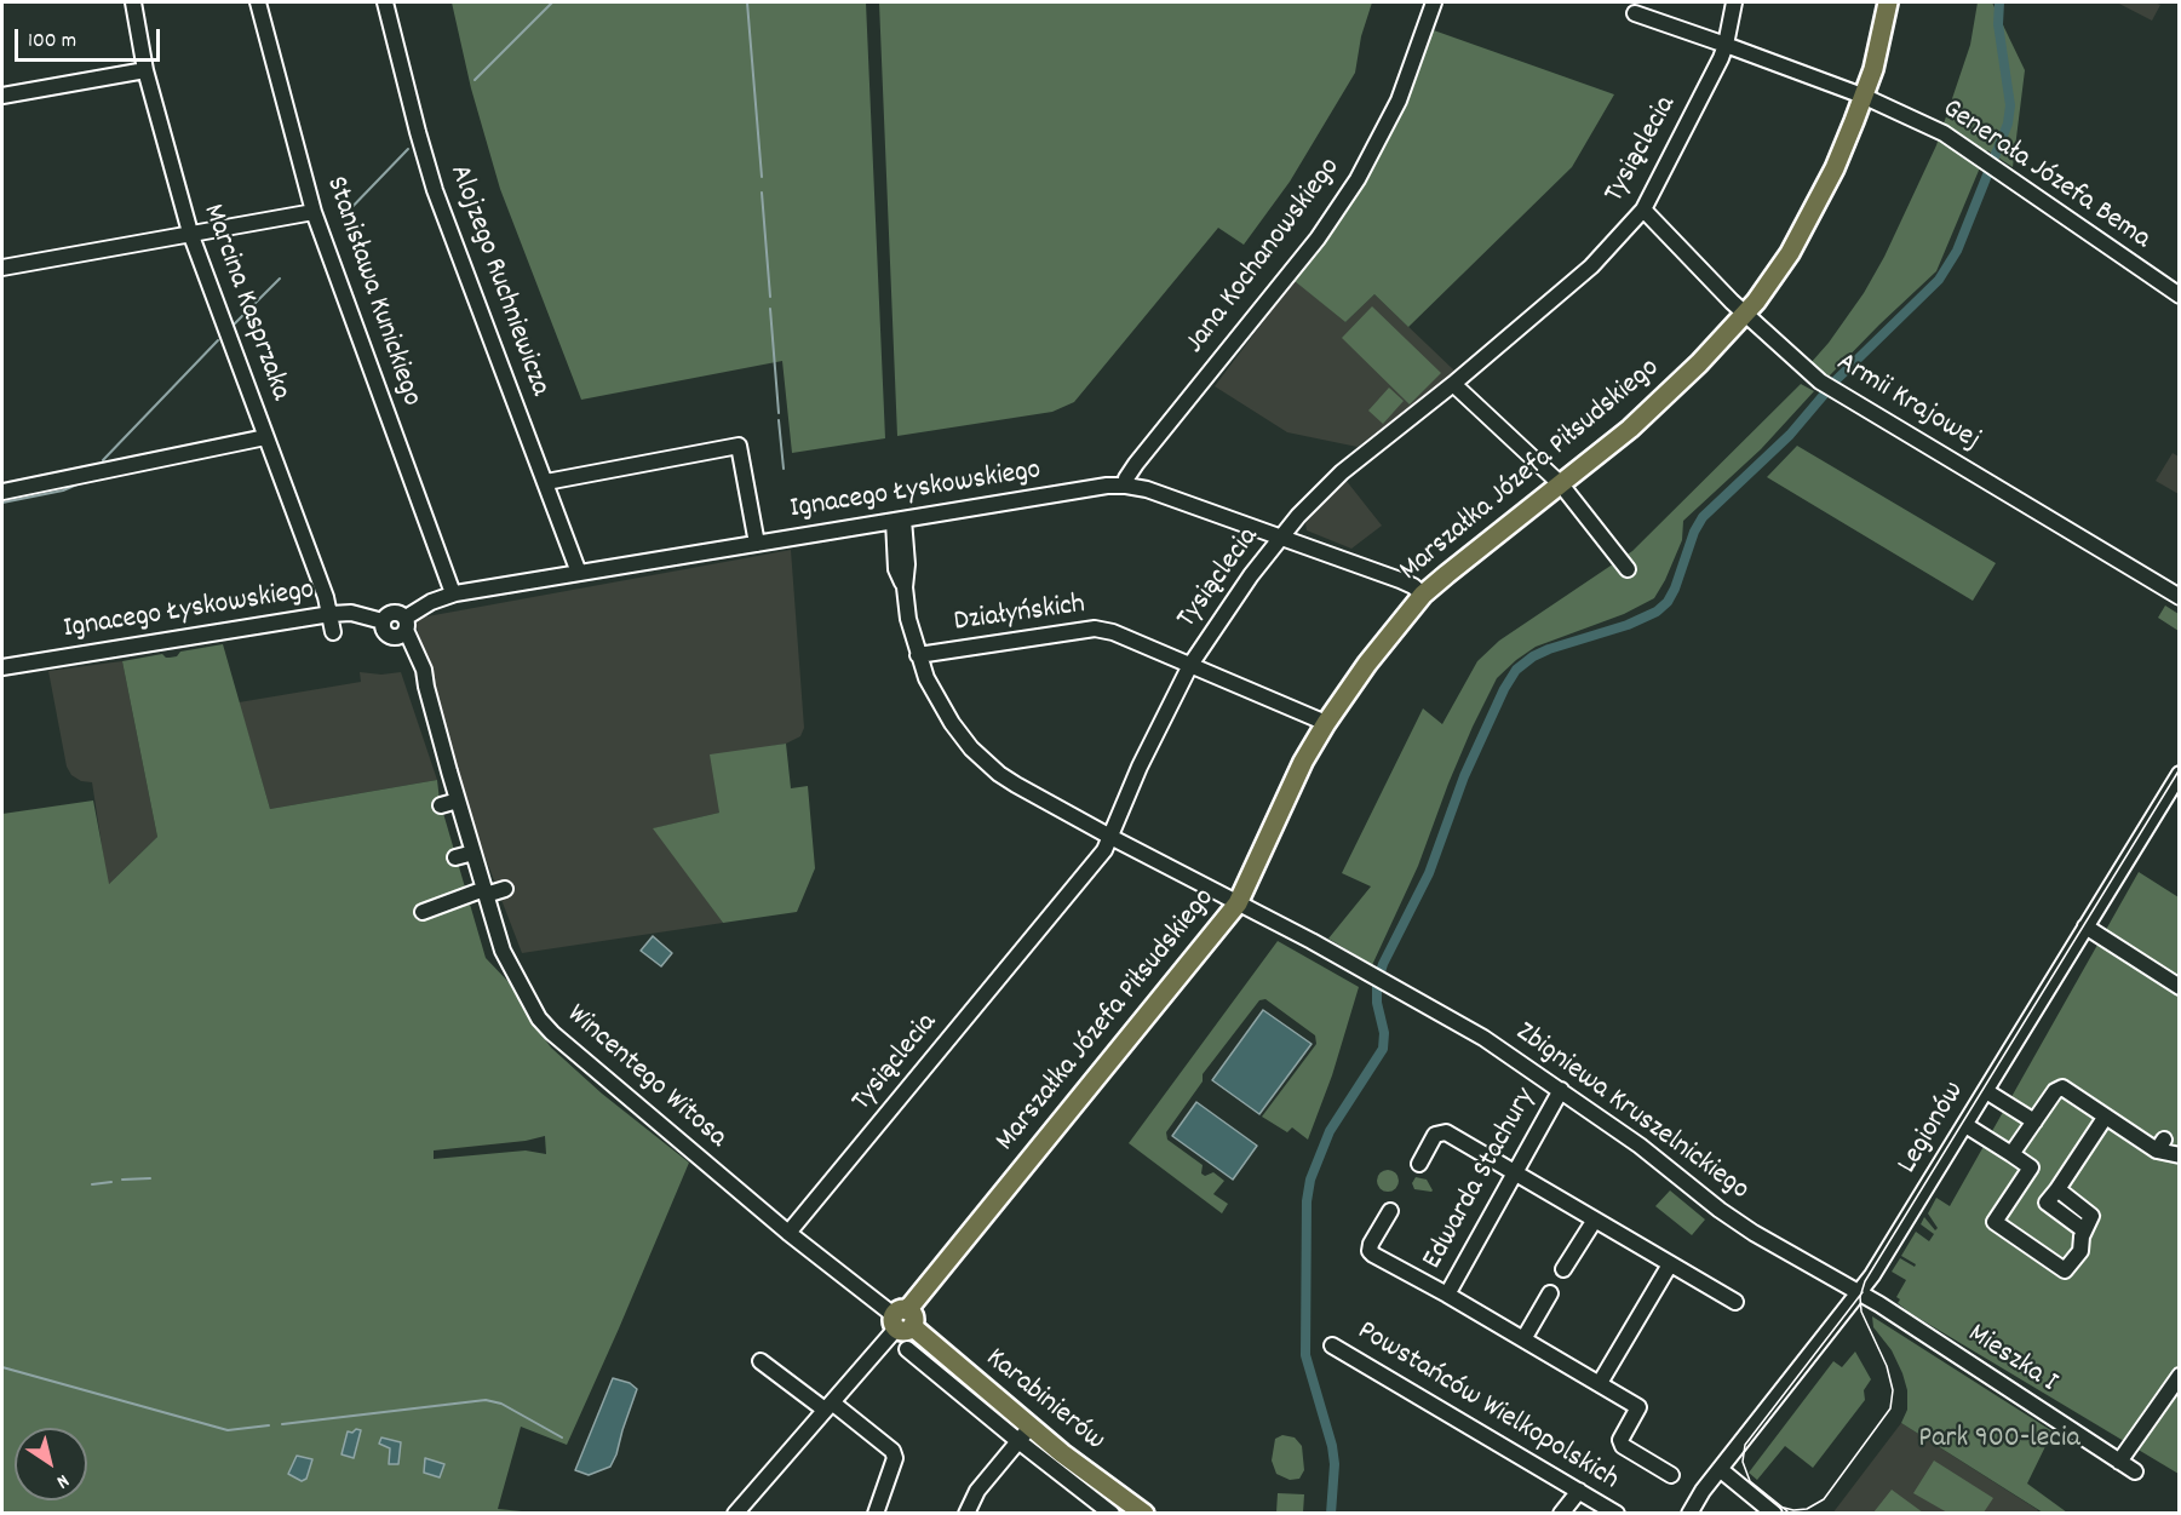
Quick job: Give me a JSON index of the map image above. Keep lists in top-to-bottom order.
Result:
{
  "streets": {
    "main road": ["Marszałka Józefa Piłsudskiego", "Karabinierów"],
    "street": [
      "Tysiąclecia",
      "Generała Józefa Bema",
      "Jana Kochanowskiego",
      "Alojzego Ruchniewicza",
      "Stanisława Kunickiego",
      "Marcina Kasprzaka",
      "Armii Krajowej",
      "Ignacego Łyskowskiego",
      "Działyńskich",
      "Wincentego Witosa",
      "Zbigniewa Kruszelnickiego",
      "Legionów",
      "Edwarda Stachury",
      "Mieszka I",
      "Powstańców Wielkopolskich"
    ]
  },
  "crossings": [
    ["Tysiąclecia", "Generała Józefa Bema"],
    ["Tysiąclecia", "Armii Krajowej"],
    ["Tysiąclecia", "Ignacego Łyskowskiego"],
    ["Tysiąclecia", "Działyńskich"],
    ["Tysiąclecia", "Wincentego Witosa"],
    ["Tysiąclecia", "Zbigniewa Kruszelnickiego"],
    ["Tysiąclecia", "Karabinierów"],
    ["Generała Józefa Bema", "Marszałka Józefa Piłsudskiego"],
    ["Jana Kochanowskiego", "Ignacego Łyskowskiego"],
    ["Alojzego Ruchniewicza", "Ignacego Łyskowskiego"],
    ["Stanisława Kunickiego", "Ignacego Łyskowskiego"],
    ["Marcina Kasprzaka", "Ignacego Łyskowskiego"],
    ["Armii Krajowej", "Marszałka Józefa Piłsudskiego"],
    ["Marszałka Józefa Piłsudskiego", "Ignacego Łyskowskiego"],
    ["Marszałka Józefa Piłsudskiego", "Działyńskich"],
    ["Marszałka Józefa Piłsudskiego", "Zbigniewa Kruszelnickiego"],
    ["Marszałka Józefa Piłsudskiego", "Karabinierów"],
    ["Ignacego Łyskowskiego", "Wincentego Witosa"],
    ["Ignacego Łyskowskiego", "Zbigniewa Kruszelnickiego"],
    ["Działyńskich", "Zbigniewa Kruszelnickiego"],
    ["Wincentego Witosa", "Karabinierów"],
    ["Zbigniewa Kruszelnickiego", "Legionów"],
    ["Zbigniewa Kruszelnickiego", "Edwarda Stachury"],
    ["Zbigniewa Kruszelnickiego", "Mieszka I"],
    ["Legionów", "Mieszka I"]
  ],
  "parks": ["Park 900-lecia"],
  "scale_bar": "100 m",
  "north": "bottom right"
}
